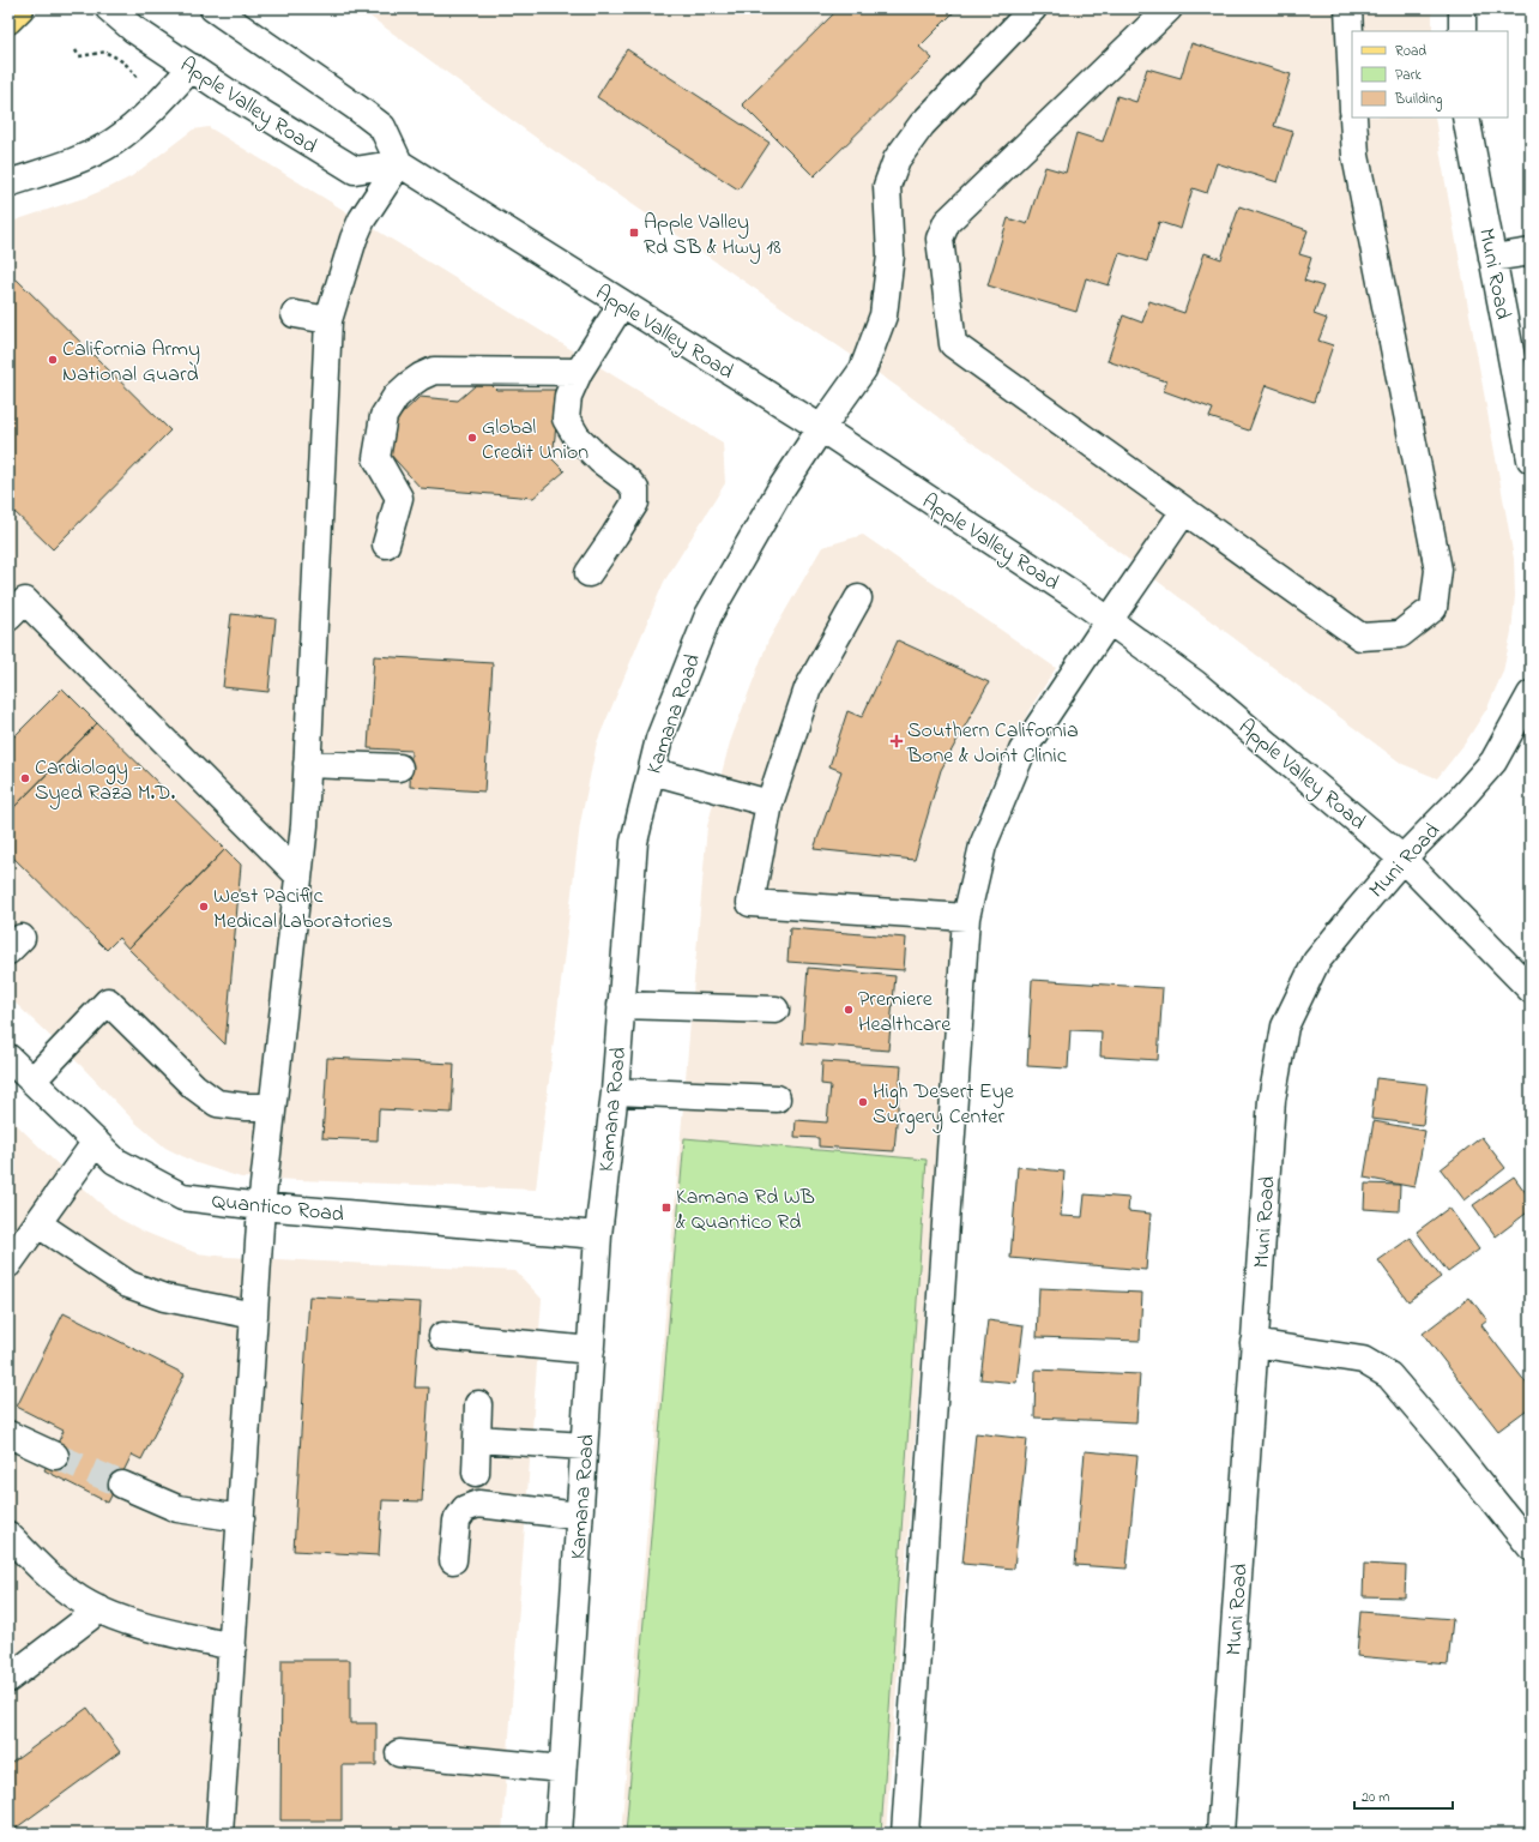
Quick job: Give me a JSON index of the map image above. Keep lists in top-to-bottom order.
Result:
{
  "streets": {
    "street": [
      "Apple Valley Road",
      "Muni Road",
      "Kamana Road",
      "Quantico Road"
    ]
  },
  "crossings": [
    ["Apple Valley Road", "Muni Road"],
    ["Apple Valley Road", "Kamana Road"],
    ["Kamana Road", "Quantico Road"]
  ],
  "places": {
    "transit": ["Apple Valley Rd SB & Hwy 18", "Kamana Rd WB & Quantico Rd"],
    "other": [
      "California Army National Guard",
      "Global Credit Union",
      "Cardiology - Syed Raza M.D.",
      "West Pacific Medical Laboratories",
      "Premiere Healthcare",
      "High Desert Eye Surgery Center"
    ],
    "health": ["Southern California Bone & Joint Clinic"]
  },
  "legend": ["Road", "Park", "Building"],
  "scale_bar": "20 m"
}
